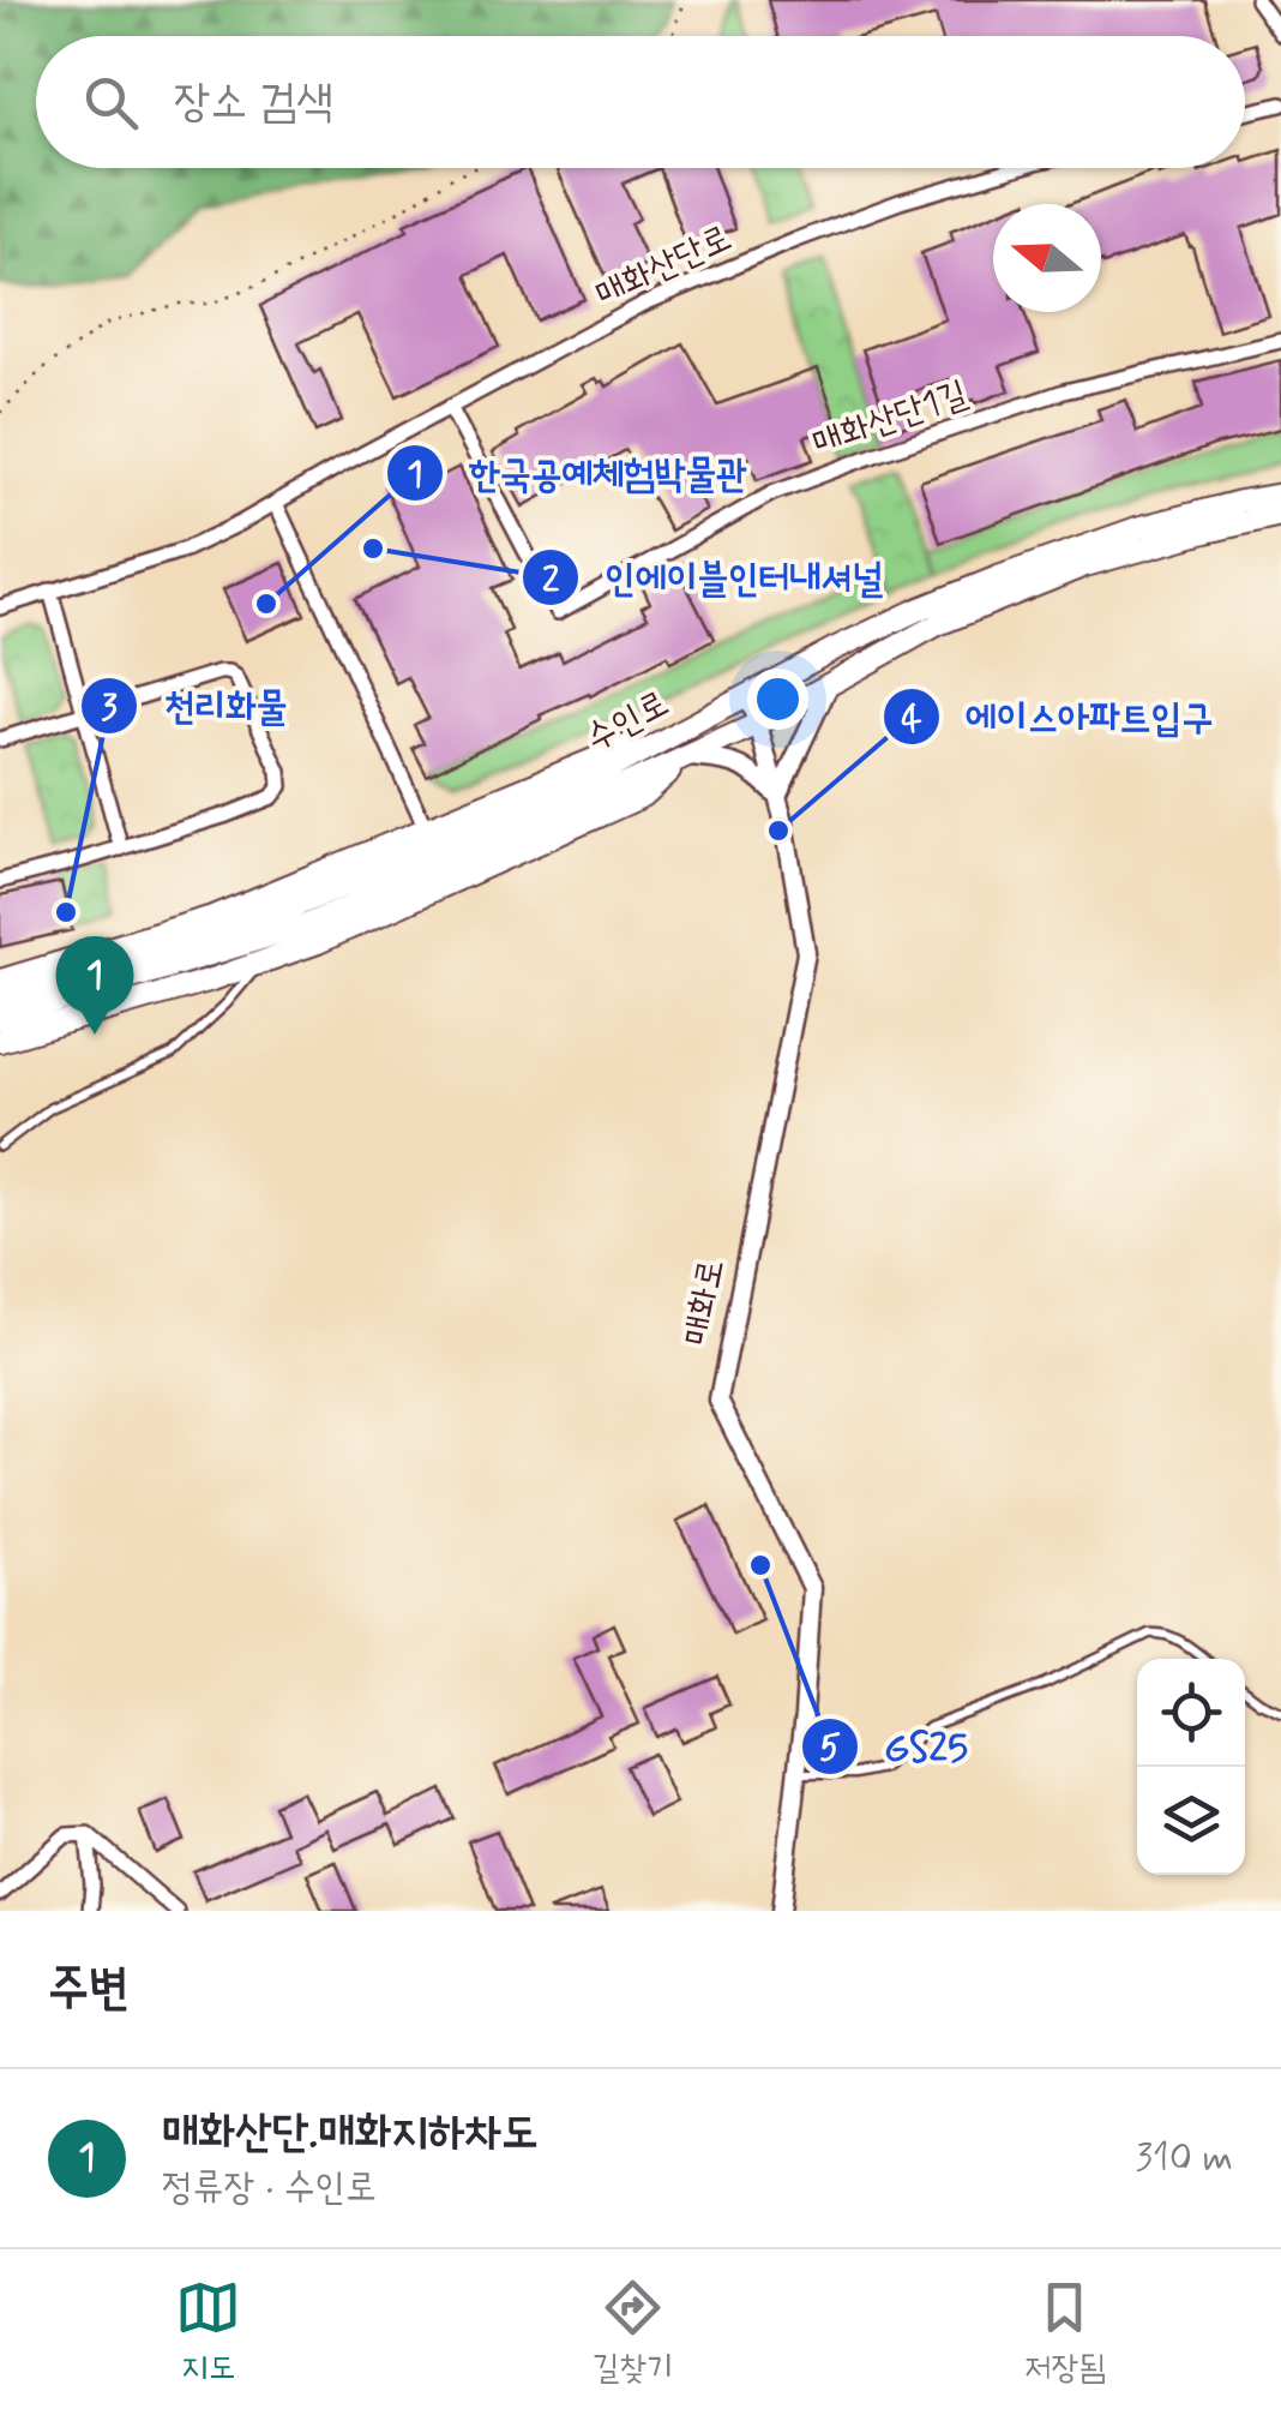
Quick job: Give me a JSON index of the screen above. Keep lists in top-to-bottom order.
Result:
{
  "streets": {
    "main road": ["수인로"],
    "street": ["매화산단로", "매화산단1길", "매화로"]
  },
  "crossings": [
    ["매화산단로", "매화산단1길"],
    ["수인로", "매화로"]
  ],
  "places": [
    "인에이블인터내셔널",
    "한국공예체험박물관",
    "에이스아파트입구",
    "천리화물",
    "GS25"
  ],
  "north": "left",
  "page": {
    "search": "장소 검색",
    "pins": "1",
    "heading": "주변",
    "list": [
      {
        "mark": "1",
        "name": "매화산단.매화지하차도",
        "note": "정류장 · 수인로",
        "value": "310 m"
      }
    ],
    "nav": ["지도", "길찾기", "저장됨"]
  }
}
